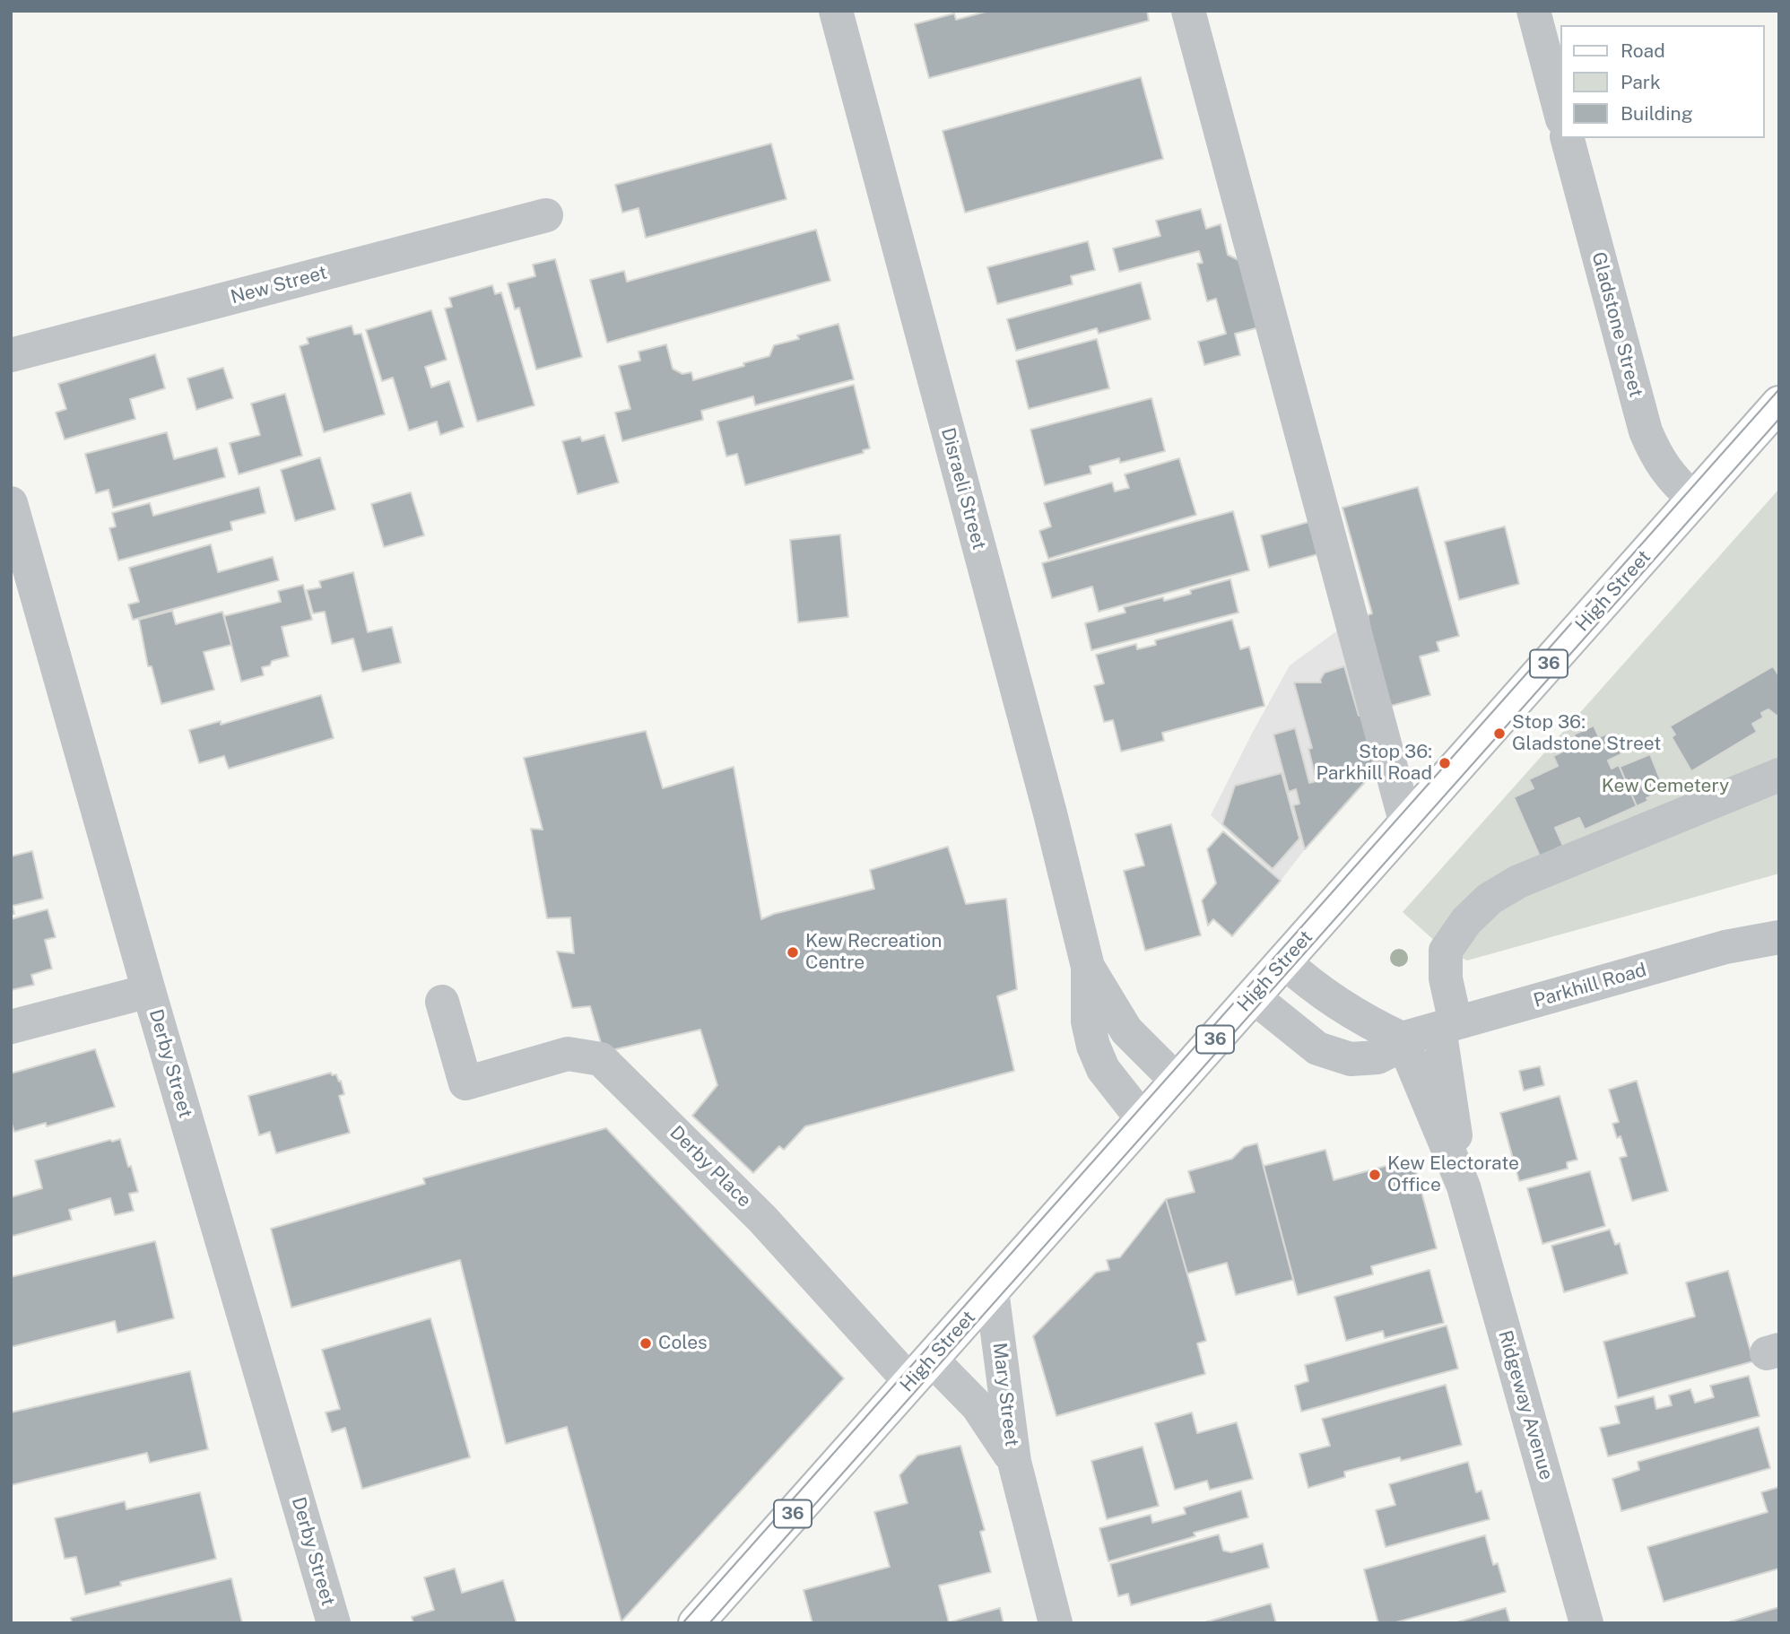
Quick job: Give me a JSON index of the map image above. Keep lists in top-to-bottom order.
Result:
{
  "streets": {
    "main road": ["High Street", "36"],
    "street": [
      "New Street",
      "Gladstone Street",
      "Disraeli Street",
      "Parkhill Road",
      "Derby Street",
      "Derby Place",
      "Mary Street",
      "Ridgeway Avenue"
    ]
  },
  "crossings": [
    ["Gladstone Street", "High Street"],
    ["Disraeli Street", "High Street"],
    ["High Street", "Parkhill Road"],
    ["High Street", "Derby Place"],
    ["High Street", "Mary Street"],
    ["Parkhill Road", "Ridgeway Avenue"],
    ["Derby Place", "Mary Street"]
  ],
  "parks": ["Kew Cemetery"],
  "places": [
    "Stop 36: Gladstone Street",
    "Stop 36: Parkhill Road",
    "Kew Recreation Centre",
    "Kew Electorate Office",
    "Coles"
  ],
  "legend": ["Road", "Park", "Building"]
}
